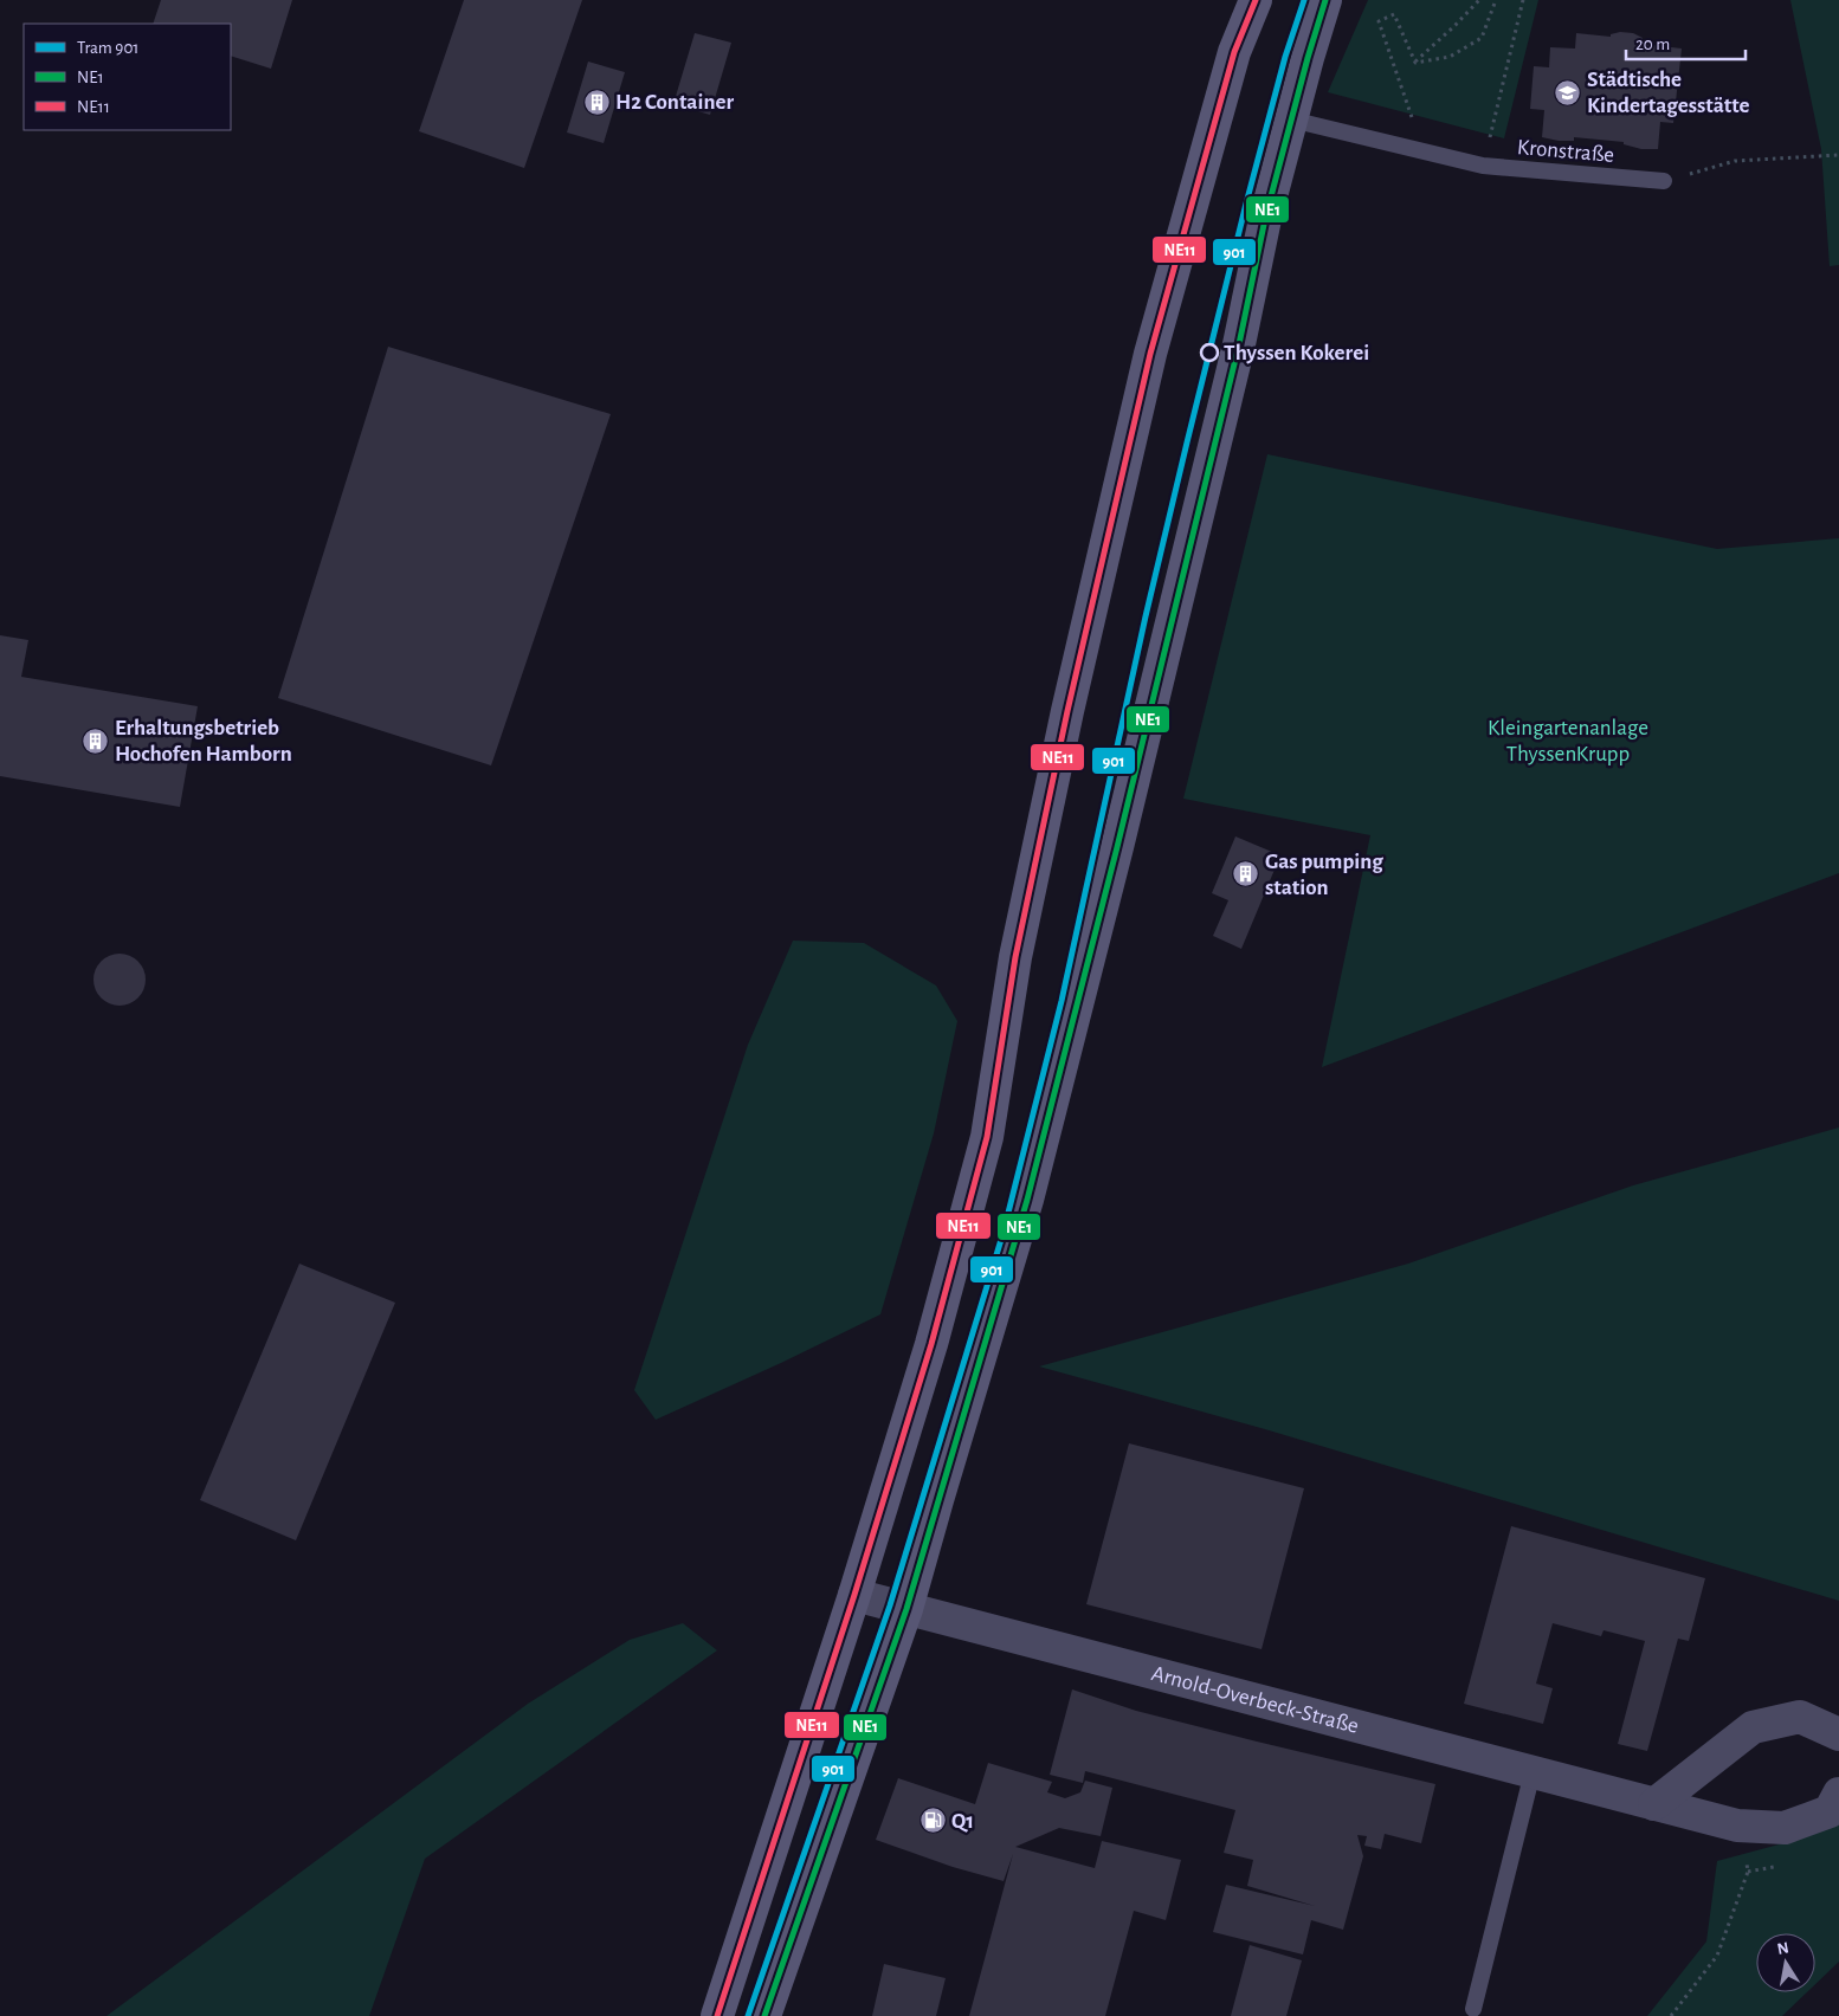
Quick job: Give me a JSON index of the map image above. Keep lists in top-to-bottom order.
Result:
{
  "streets": {
    "street": ["Arnold-Overbeck-Straße"],
    "lane": ["Kronstraße"]
  },
  "parks": ["Kleingartenanlage ThyssenKrupp"],
  "places": {
    "school or university": ["Städtische Kindertagesstätte"],
    "building": ["H2 Container", "Erhaltungsbetrieb Hochofen Hamborn", "Gas pumping station"],
    "other": ["Thyssen Kokerei"],
    "fuel station": ["Q1"]
  },
  "lines": ["tram line 901", "transit line NE1", "transit line NE11"],
  "legend": ["Tram 901", "NE1", "NE11"],
  "scale_bar": "20 m",
  "north": "top"
}
